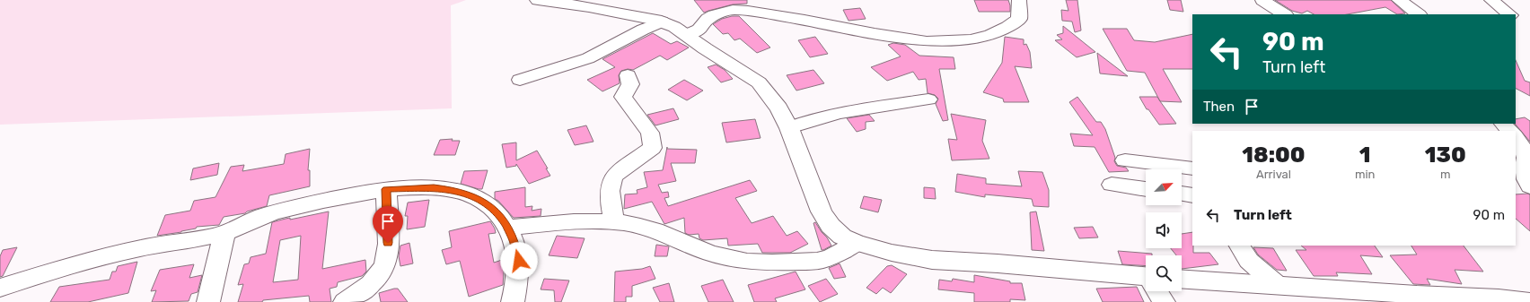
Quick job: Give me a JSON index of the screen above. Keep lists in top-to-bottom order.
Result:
{
  "north": "top right",
  "page": {
    "turn": ["90 m", "Turn left"],
    "then": "Then",
    "eta": [
      "18:00",
      "Arrival",
      "1",
      "min",
      "130",
      "m"
    ],
    "list": [
      {
        "name": "Turn left",
        "value": "90 m"
      }
    ]
  }
}
